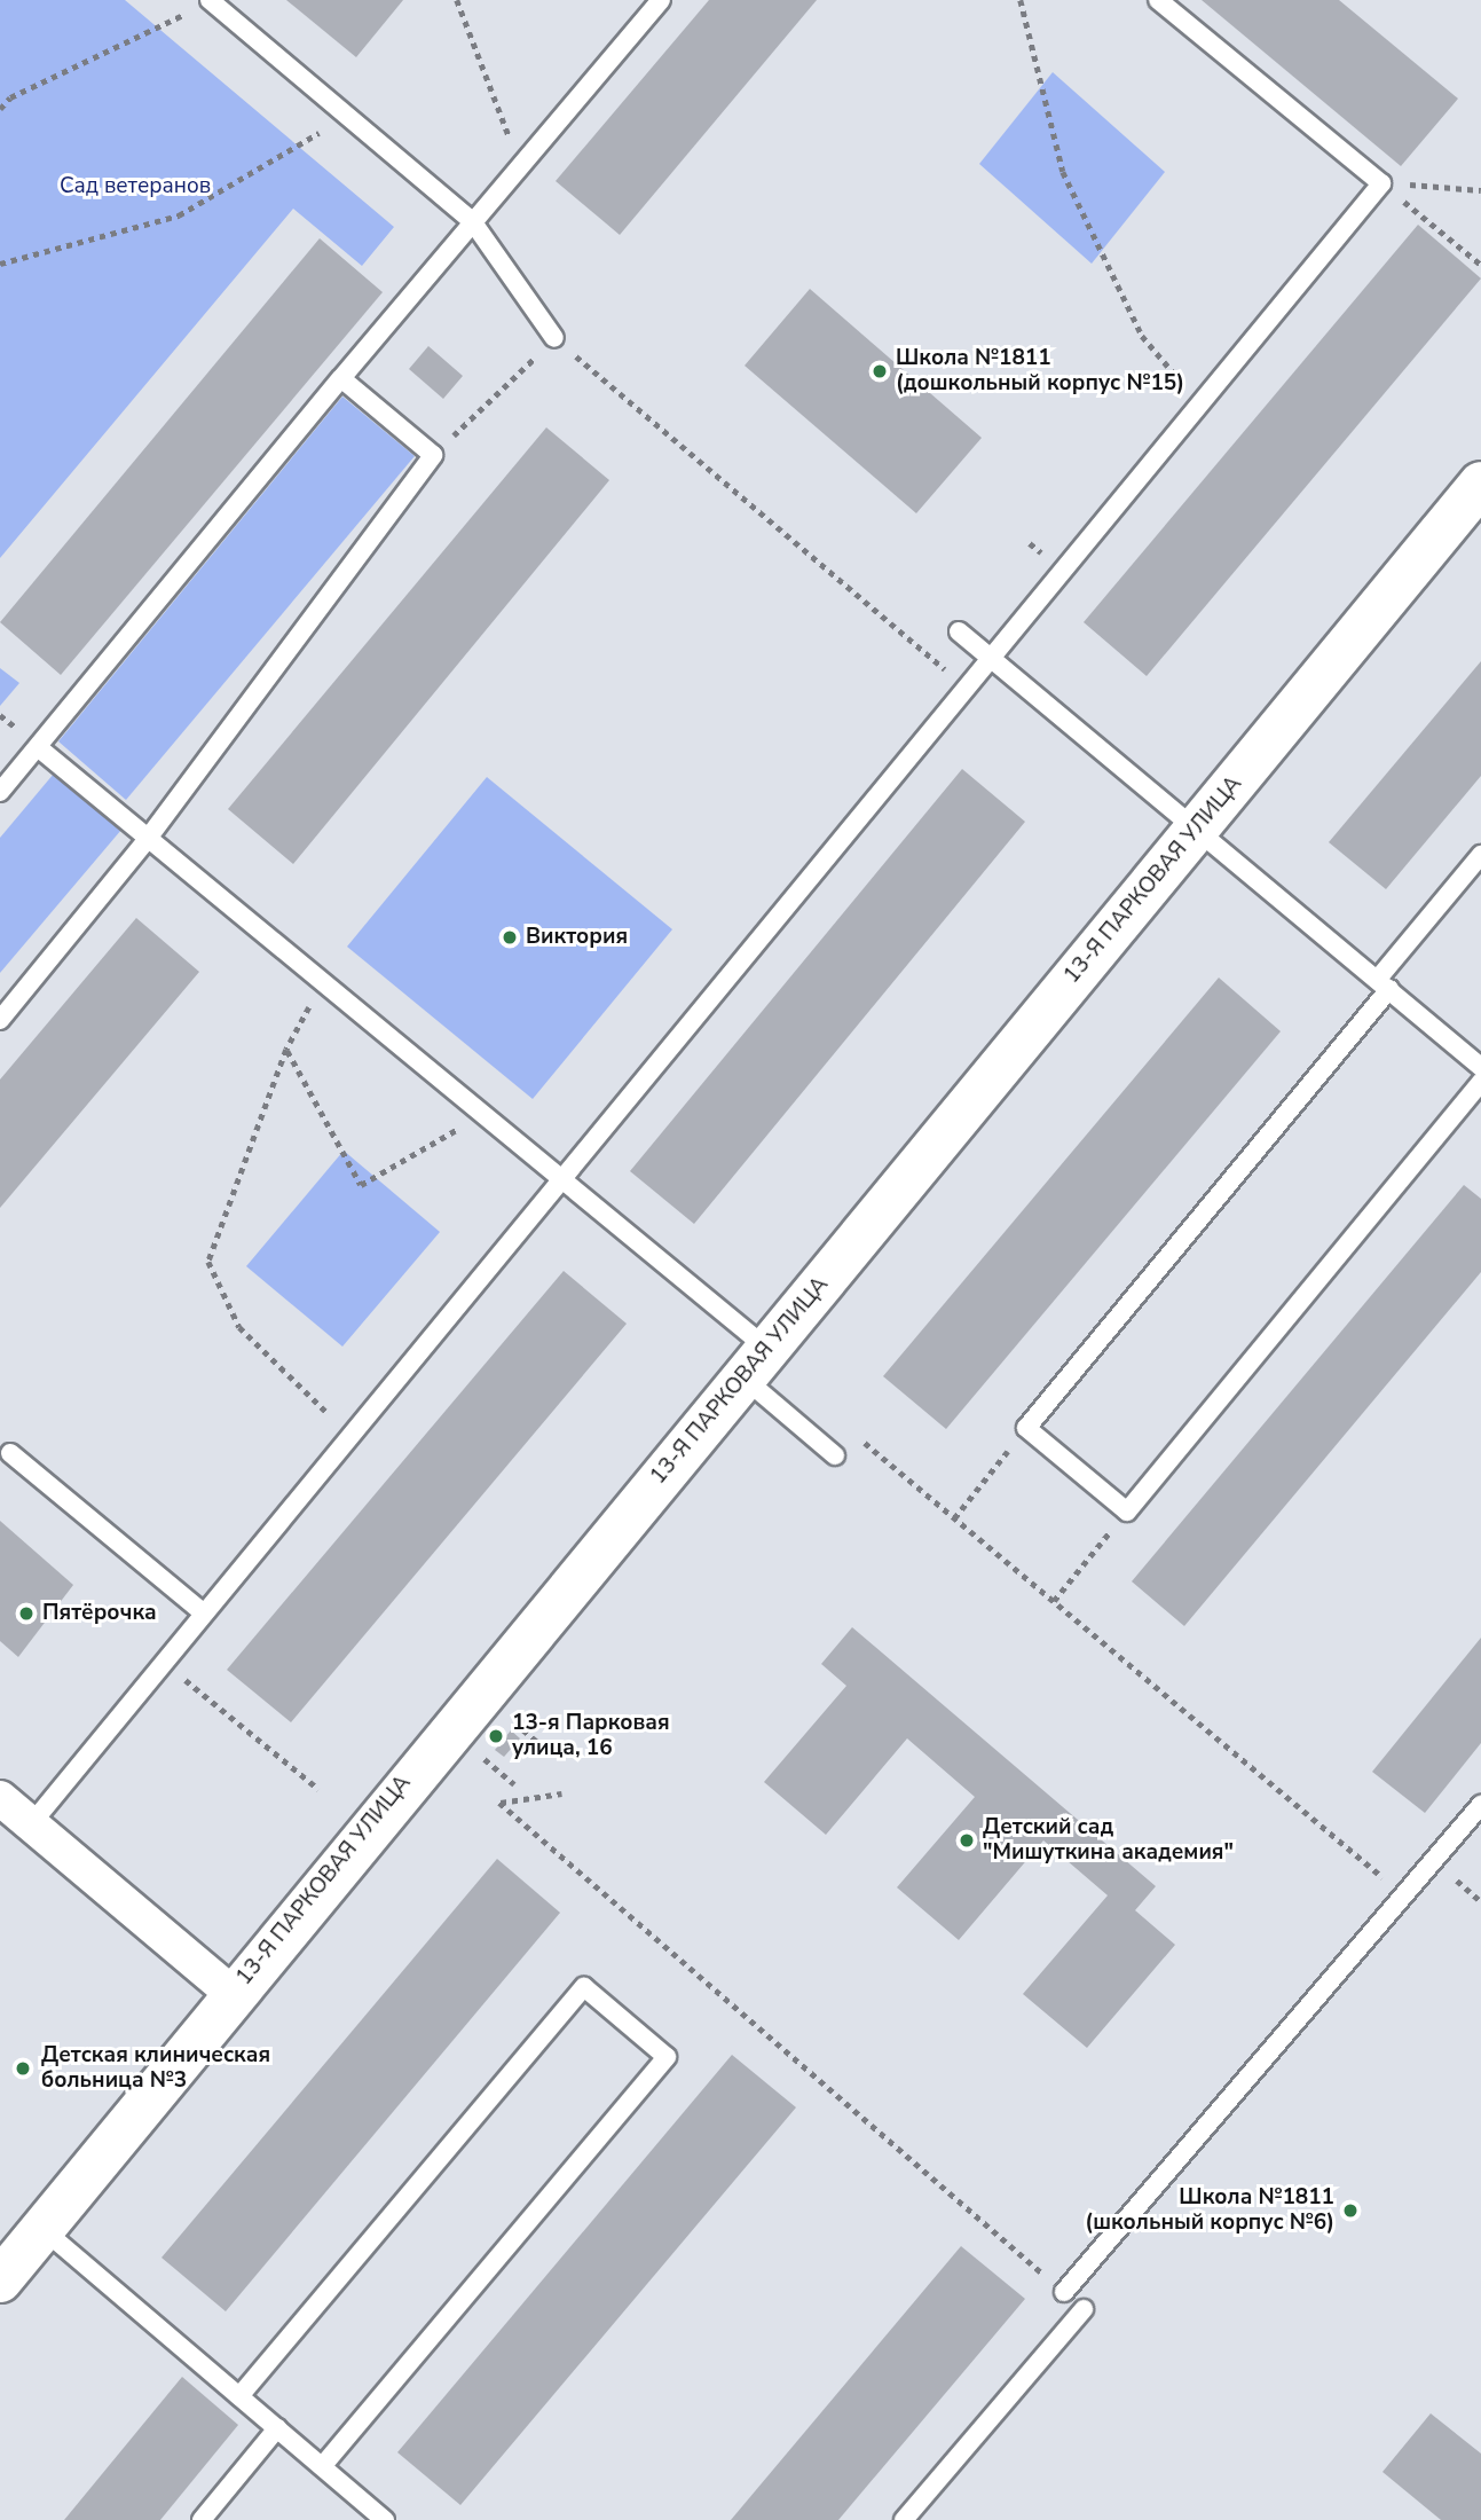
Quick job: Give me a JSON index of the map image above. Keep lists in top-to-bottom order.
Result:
{
  "streets": {
    "street": ["13-Я ПАРКОВАЯ УЛИЦА"]
  },
  "parks": ["Сад ветеранов"],
  "places": [
    "Школа №1811 (дошкольный корпус №15)",
    "Виктория",
    "Пятёрочка",
    "13-я Парковая улица, 16",
    "Детский сад \"Мишуткина академия\"",
    "Детская клиническая больница №3",
    "Школа №1811 (школьный корпус №6)"
  ]
}
